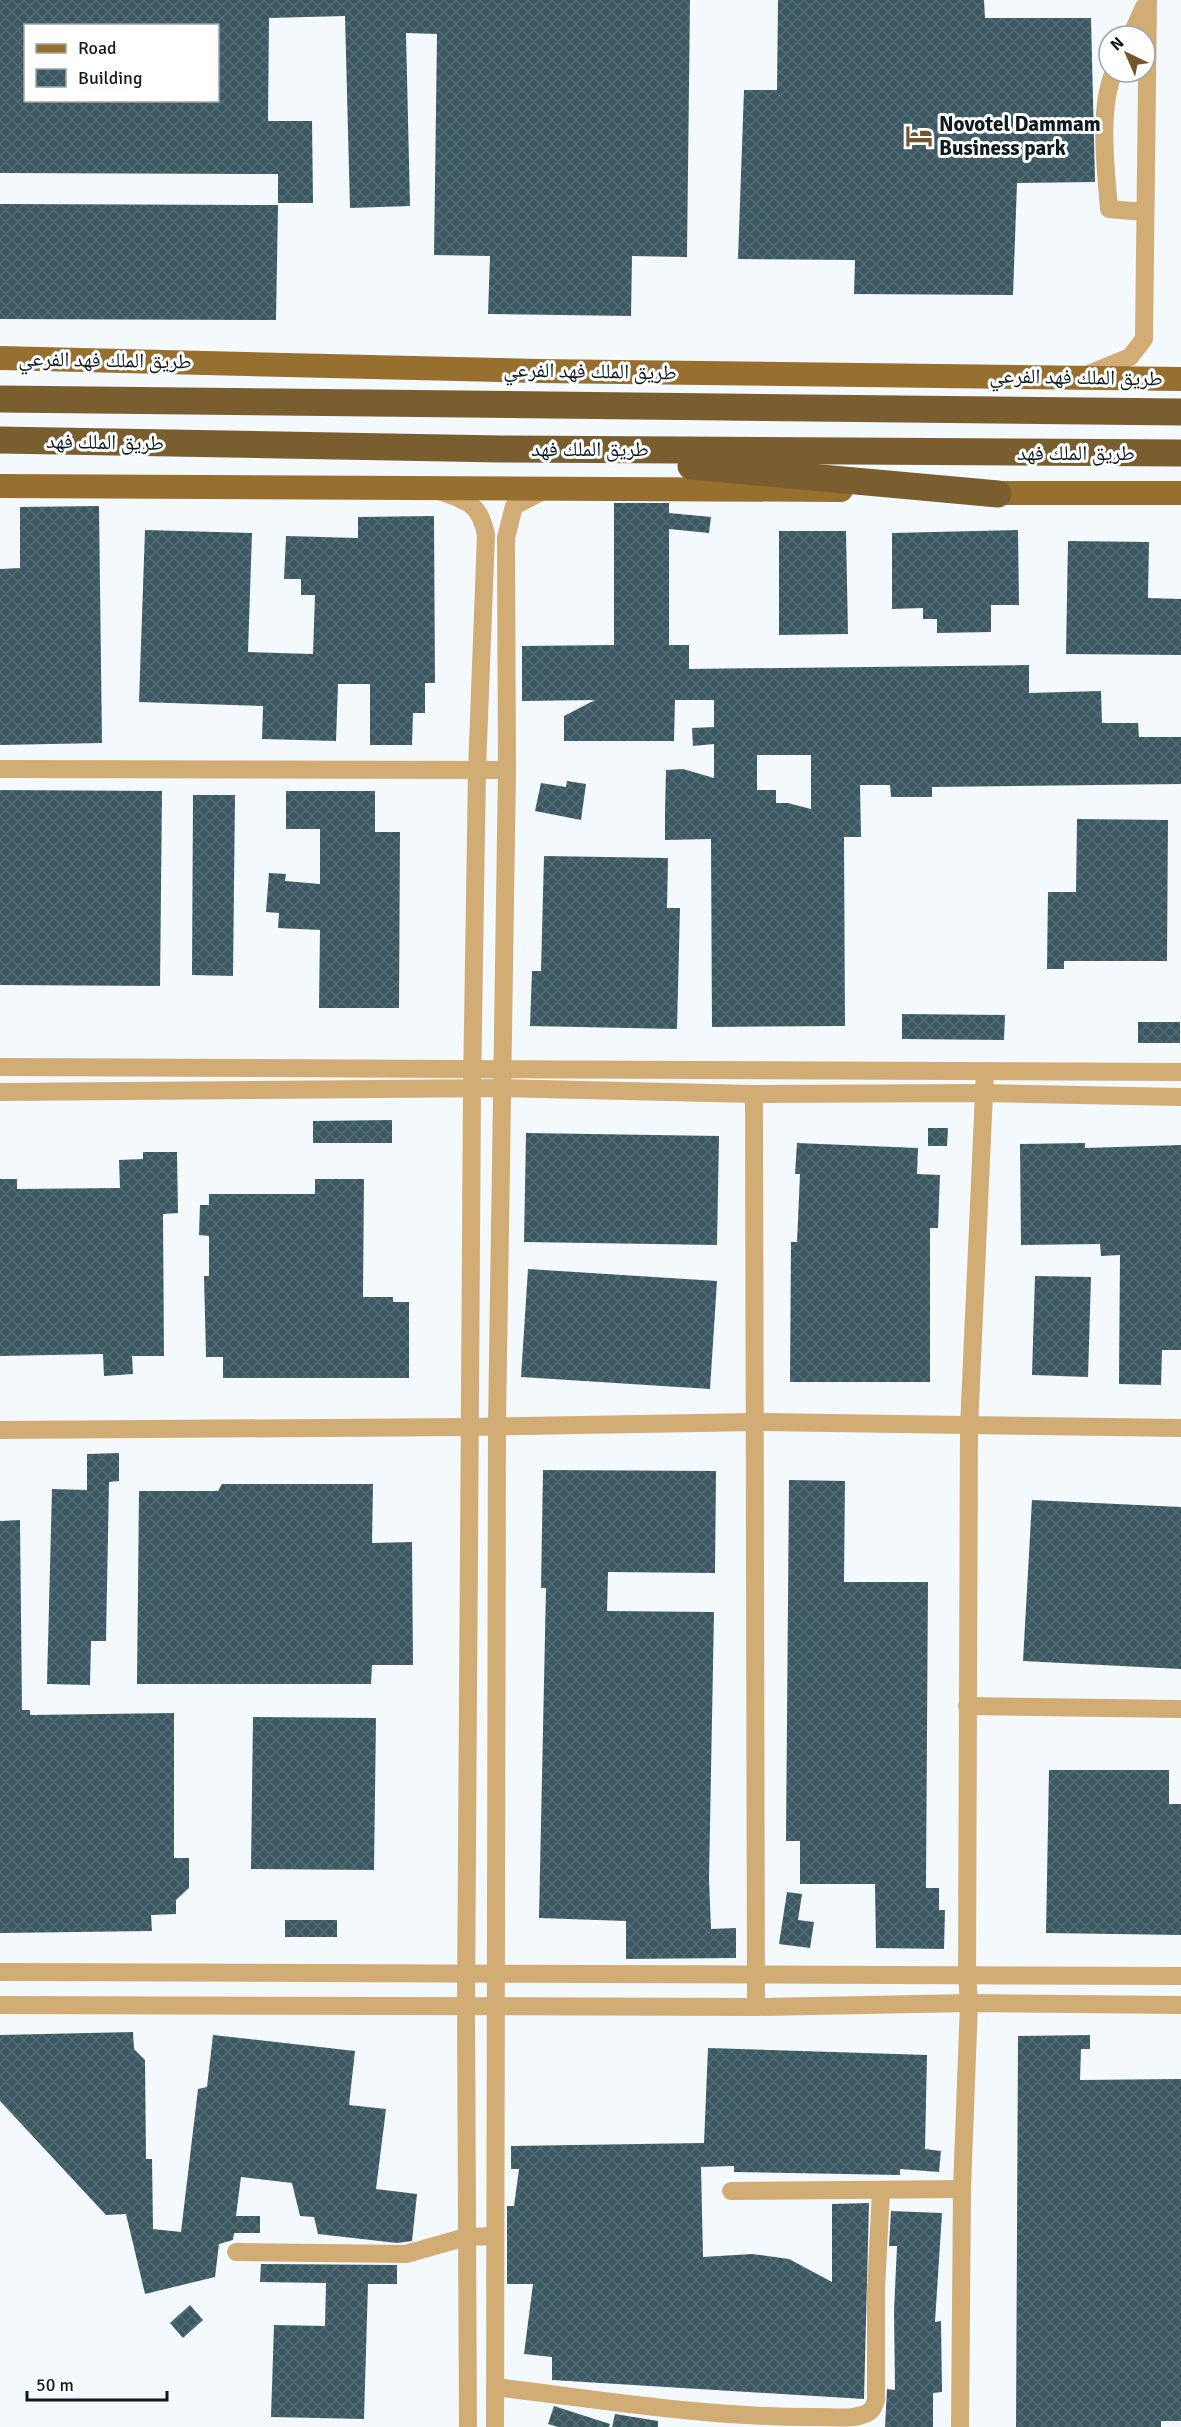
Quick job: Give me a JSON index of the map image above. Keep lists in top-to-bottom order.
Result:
{
  "streets": {
    "highway": ["طريق الملك فهد"],
    "main road": ["طريق الملك فهد الفرعي"]
  },
  "places": {
    "hotel": ["Novotel Dammam Business park"]
  },
  "legend": ["Road", "Building"],
  "scale_bar": "50 m",
  "north": "top left"
}
